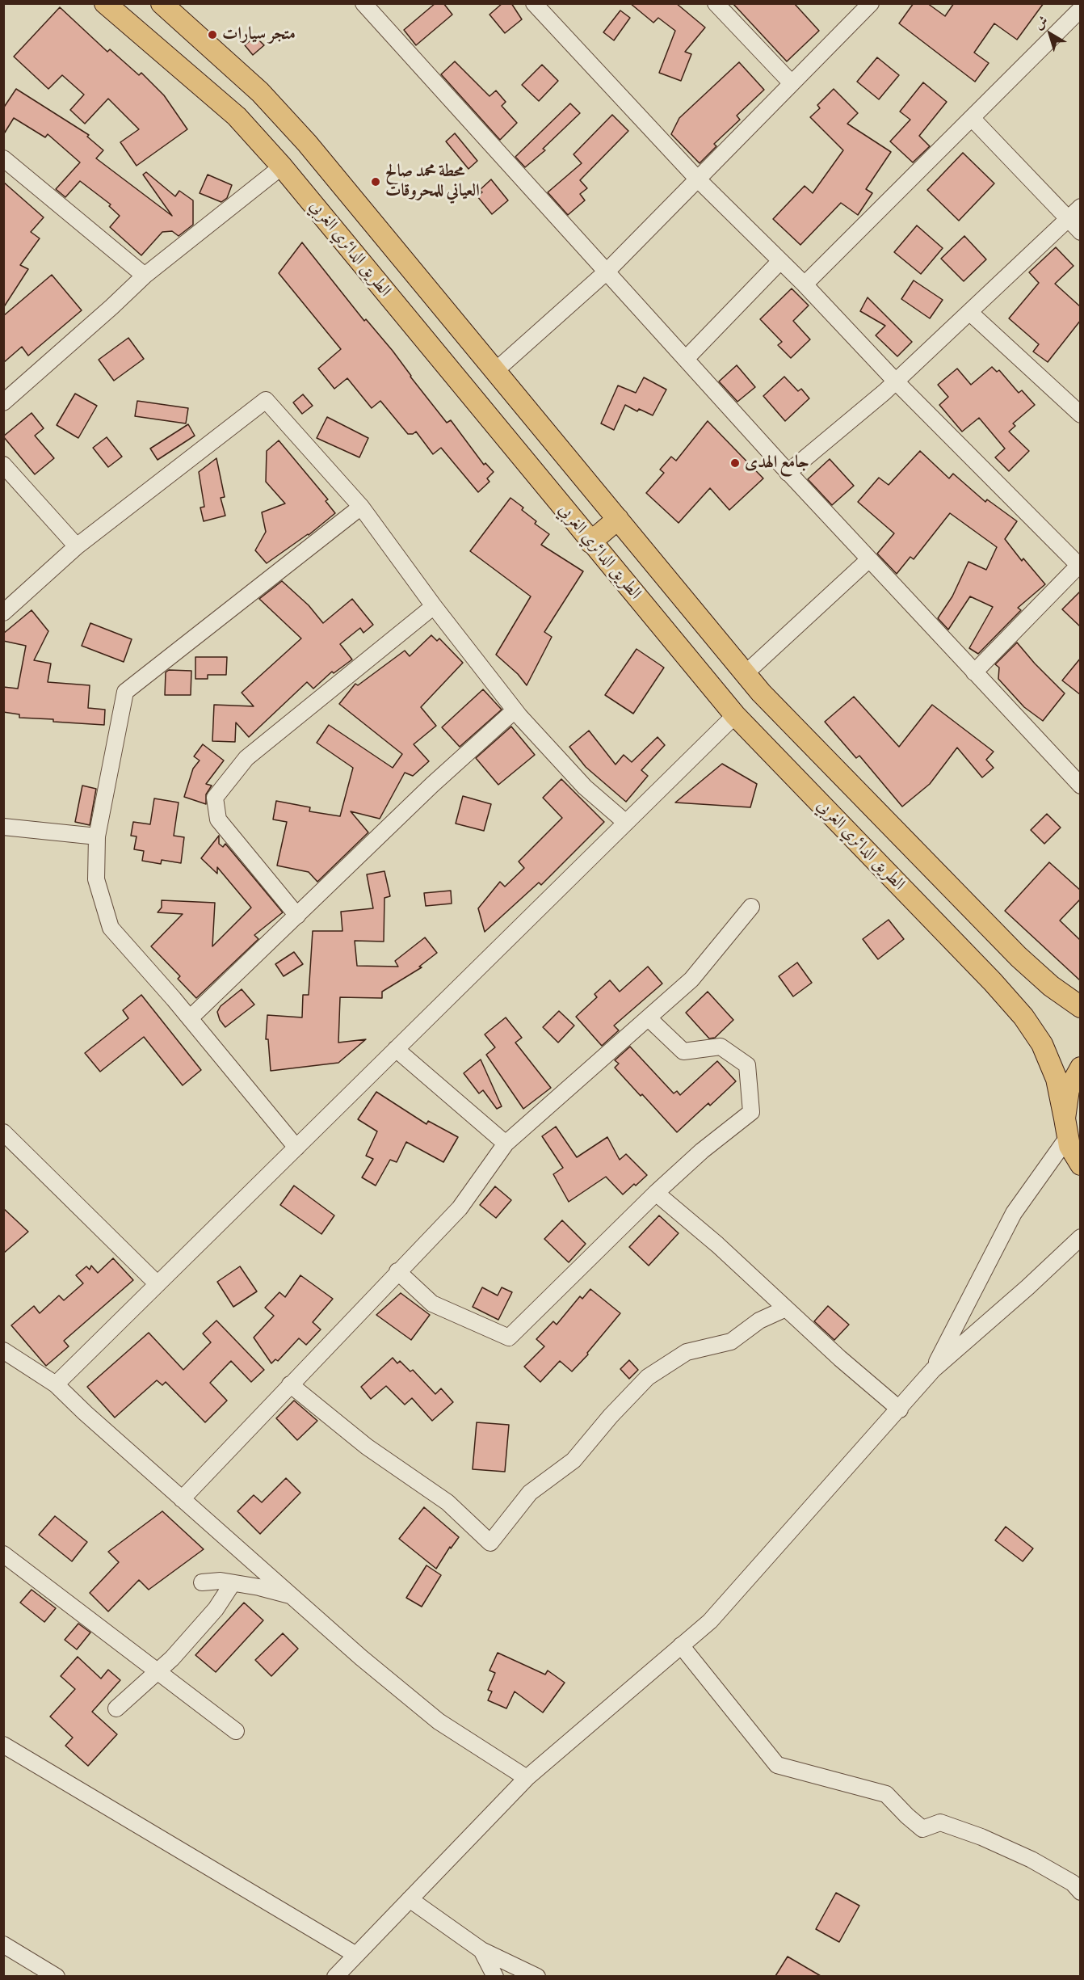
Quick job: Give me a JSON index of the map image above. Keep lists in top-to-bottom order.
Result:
{
  "streets": {
    "main road": ["الطريق الدائري الغربي"]
  },
  "places": ["متجر سيارات", "محطة محمد صالح العياني للمحروقات", "جامع الهدى"],
  "north": "top left"
}
